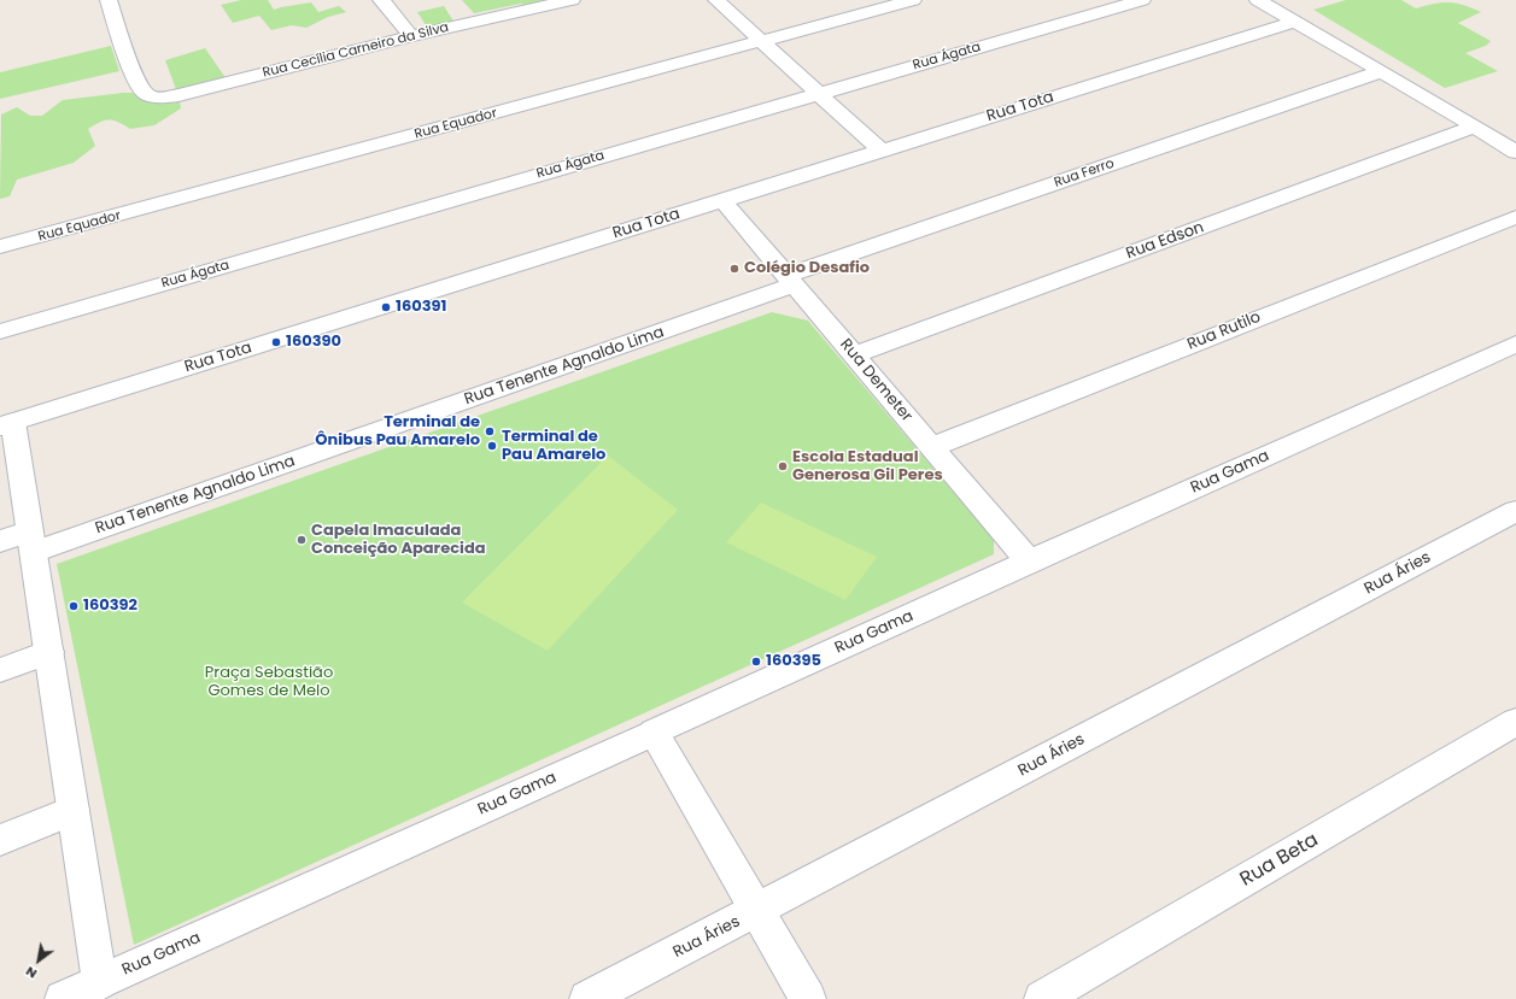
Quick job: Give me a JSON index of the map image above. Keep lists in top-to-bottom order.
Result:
{
  "streets": {
    "street": [
      "Rua Cecília Carneiro da Silva",
      "Rua Ágata",
      "Rua Tota",
      "Rua Equador",
      "Rua Ferro",
      "Rua Edson",
      "Rua Rutilo",
      "Rua Tenente Agnaldo Lima",
      "Rua Demeter",
      "Rua Gama",
      "Rua Áries",
      "Rua Beta"
    ]
  },
  "crossings": [
    ["Rua Tota", "Rua Demeter"],
    ["Rua Ferro", "Rua Tenente Agnaldo Lima"],
    ["Rua Ferro", "Rua Demeter"],
    ["Rua Edson", "Rua Demeter"],
    ["Rua Rutilo", "Rua Demeter"],
    ["Rua Tenente Agnaldo Lima", "Rua Demeter"],
    ["Rua Demeter", "Rua Gama"]
  ],
  "parks": ["Praça Sebastião Gomes de Melo"],
  "places": [
    "Colégio Desafio",
    "160391",
    "160390",
    "Terminal de Ônibus Pau Amarelo",
    "Terminal de Pau Amarelo",
    "Escola Estadual Generosa Gil Peres",
    "Capela Imaculada Conceição Aparecida",
    "160392",
    "160395"
  ],
  "north": "bottom left"
}
